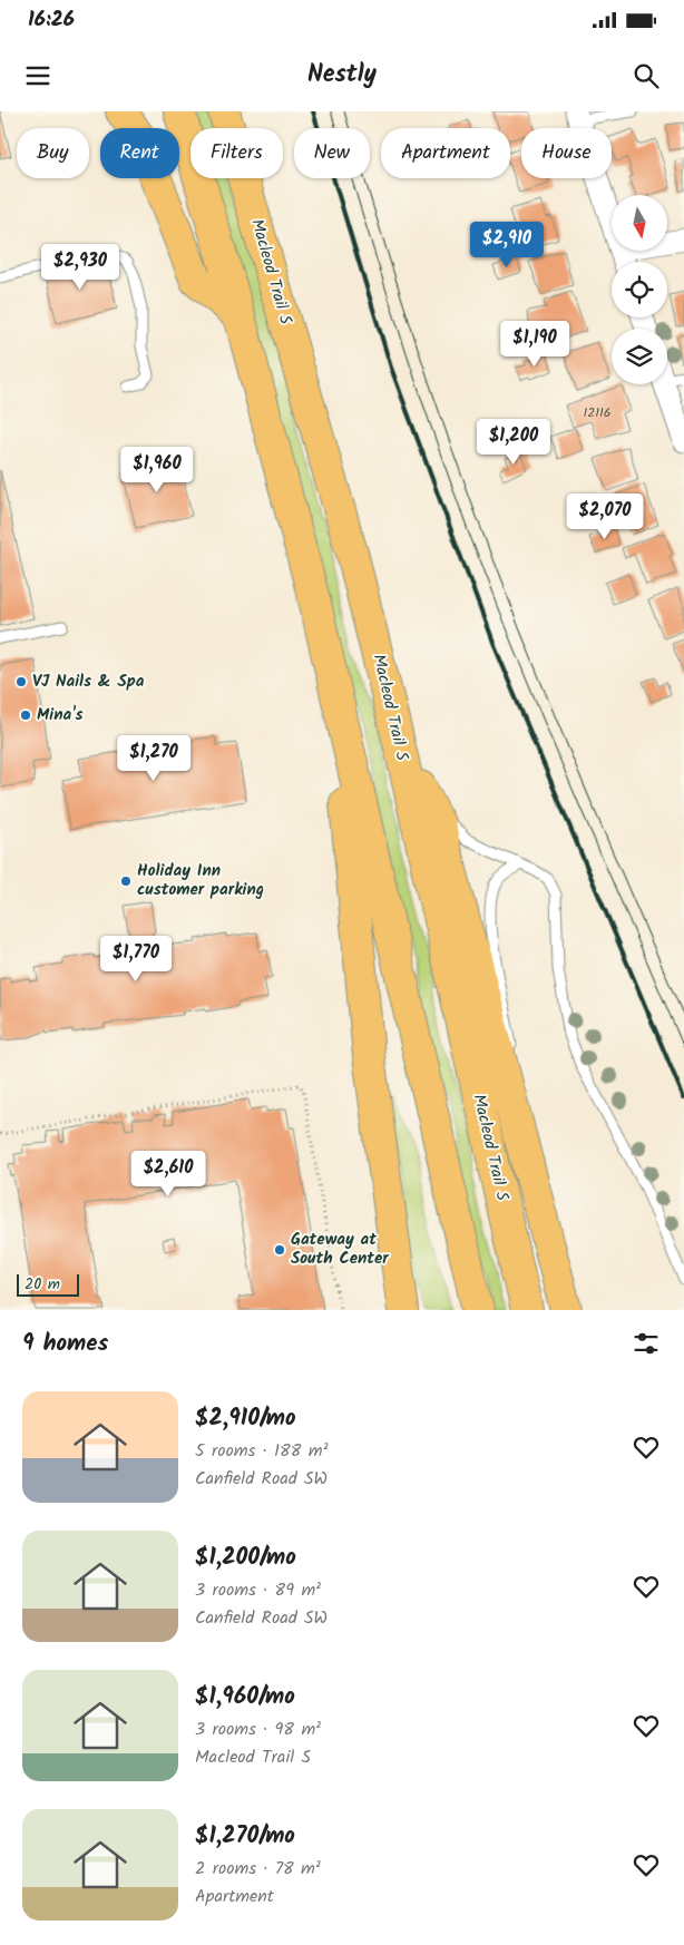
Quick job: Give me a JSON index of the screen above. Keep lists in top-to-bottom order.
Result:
{
  "streets": {
    "highway": ["Macleod Trail S"]
  },
  "places": [
    "VJ Nails & Spa",
    "Mina's",
    "Holiday Inn customer parking",
    "Gateway at South Center"
  ],
  "house_numbers": ["12116"],
  "scale_bar": "20 m",
  "north": "bottom",
  "page": {
    "status": "16:26",
    "header": "Nestly",
    "chip": [
      "Buy",
      "Rent",
      "Filters",
      "New",
      "Apartment",
      "House"
    ],
    "price": [
      "$2,910",
      "$2,930",
      "$1,190",
      "$1,200",
      "$1,960",
      "$2,070",
      "$1,270",
      "$1,770",
      "$2,610"
    ],
    "scale": "20 m",
    "heading": "9 homes",
    "list": [
      {
        "name": "$2,910/mo",
        "note": "5 rooms · 188 m² · Canfield Road SW"
      },
      {
        "name": "$1,200/mo",
        "note": "3 rooms · 89 m² · Canfield Road SW"
      },
      {
        "name": "$1,960/mo",
        "note": "3 rooms · 98 m² · Macleod Trail S"
      },
      {
        "name": "$1,270/mo",
        "note": "2 rooms · 78 m² · Apartment"
      }
    ]
  }
}
